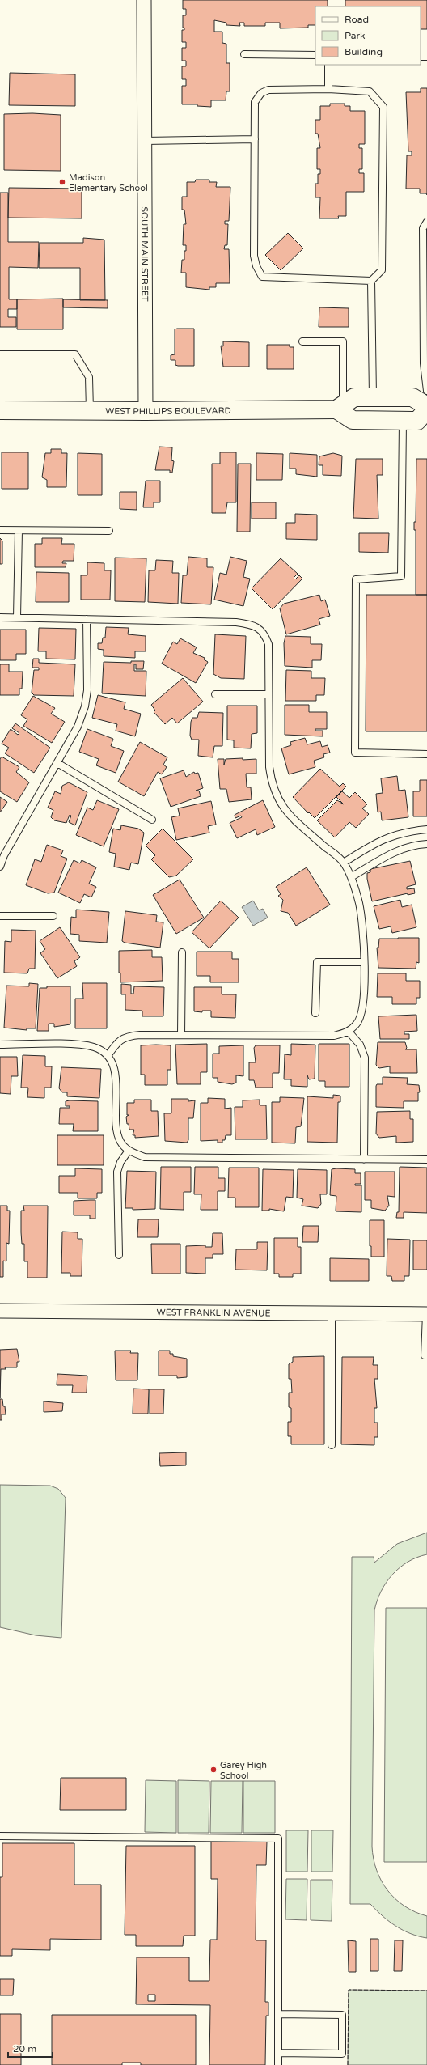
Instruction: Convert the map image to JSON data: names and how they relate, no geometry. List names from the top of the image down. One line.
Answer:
{"streets":{"street":["SOUTH MAIN STREET","WEST PHILLIPS BOULEVARD","WEST FRANKLIN AVENUE"]},"crossings":[["SOUTH MAIN STREET","WEST PHILLIPS BOULEVARD"]],"places":["Madison Elementary School","Garey High School"],"legend":["Road","Park","Building"],"scale_bar":"20 m"}
